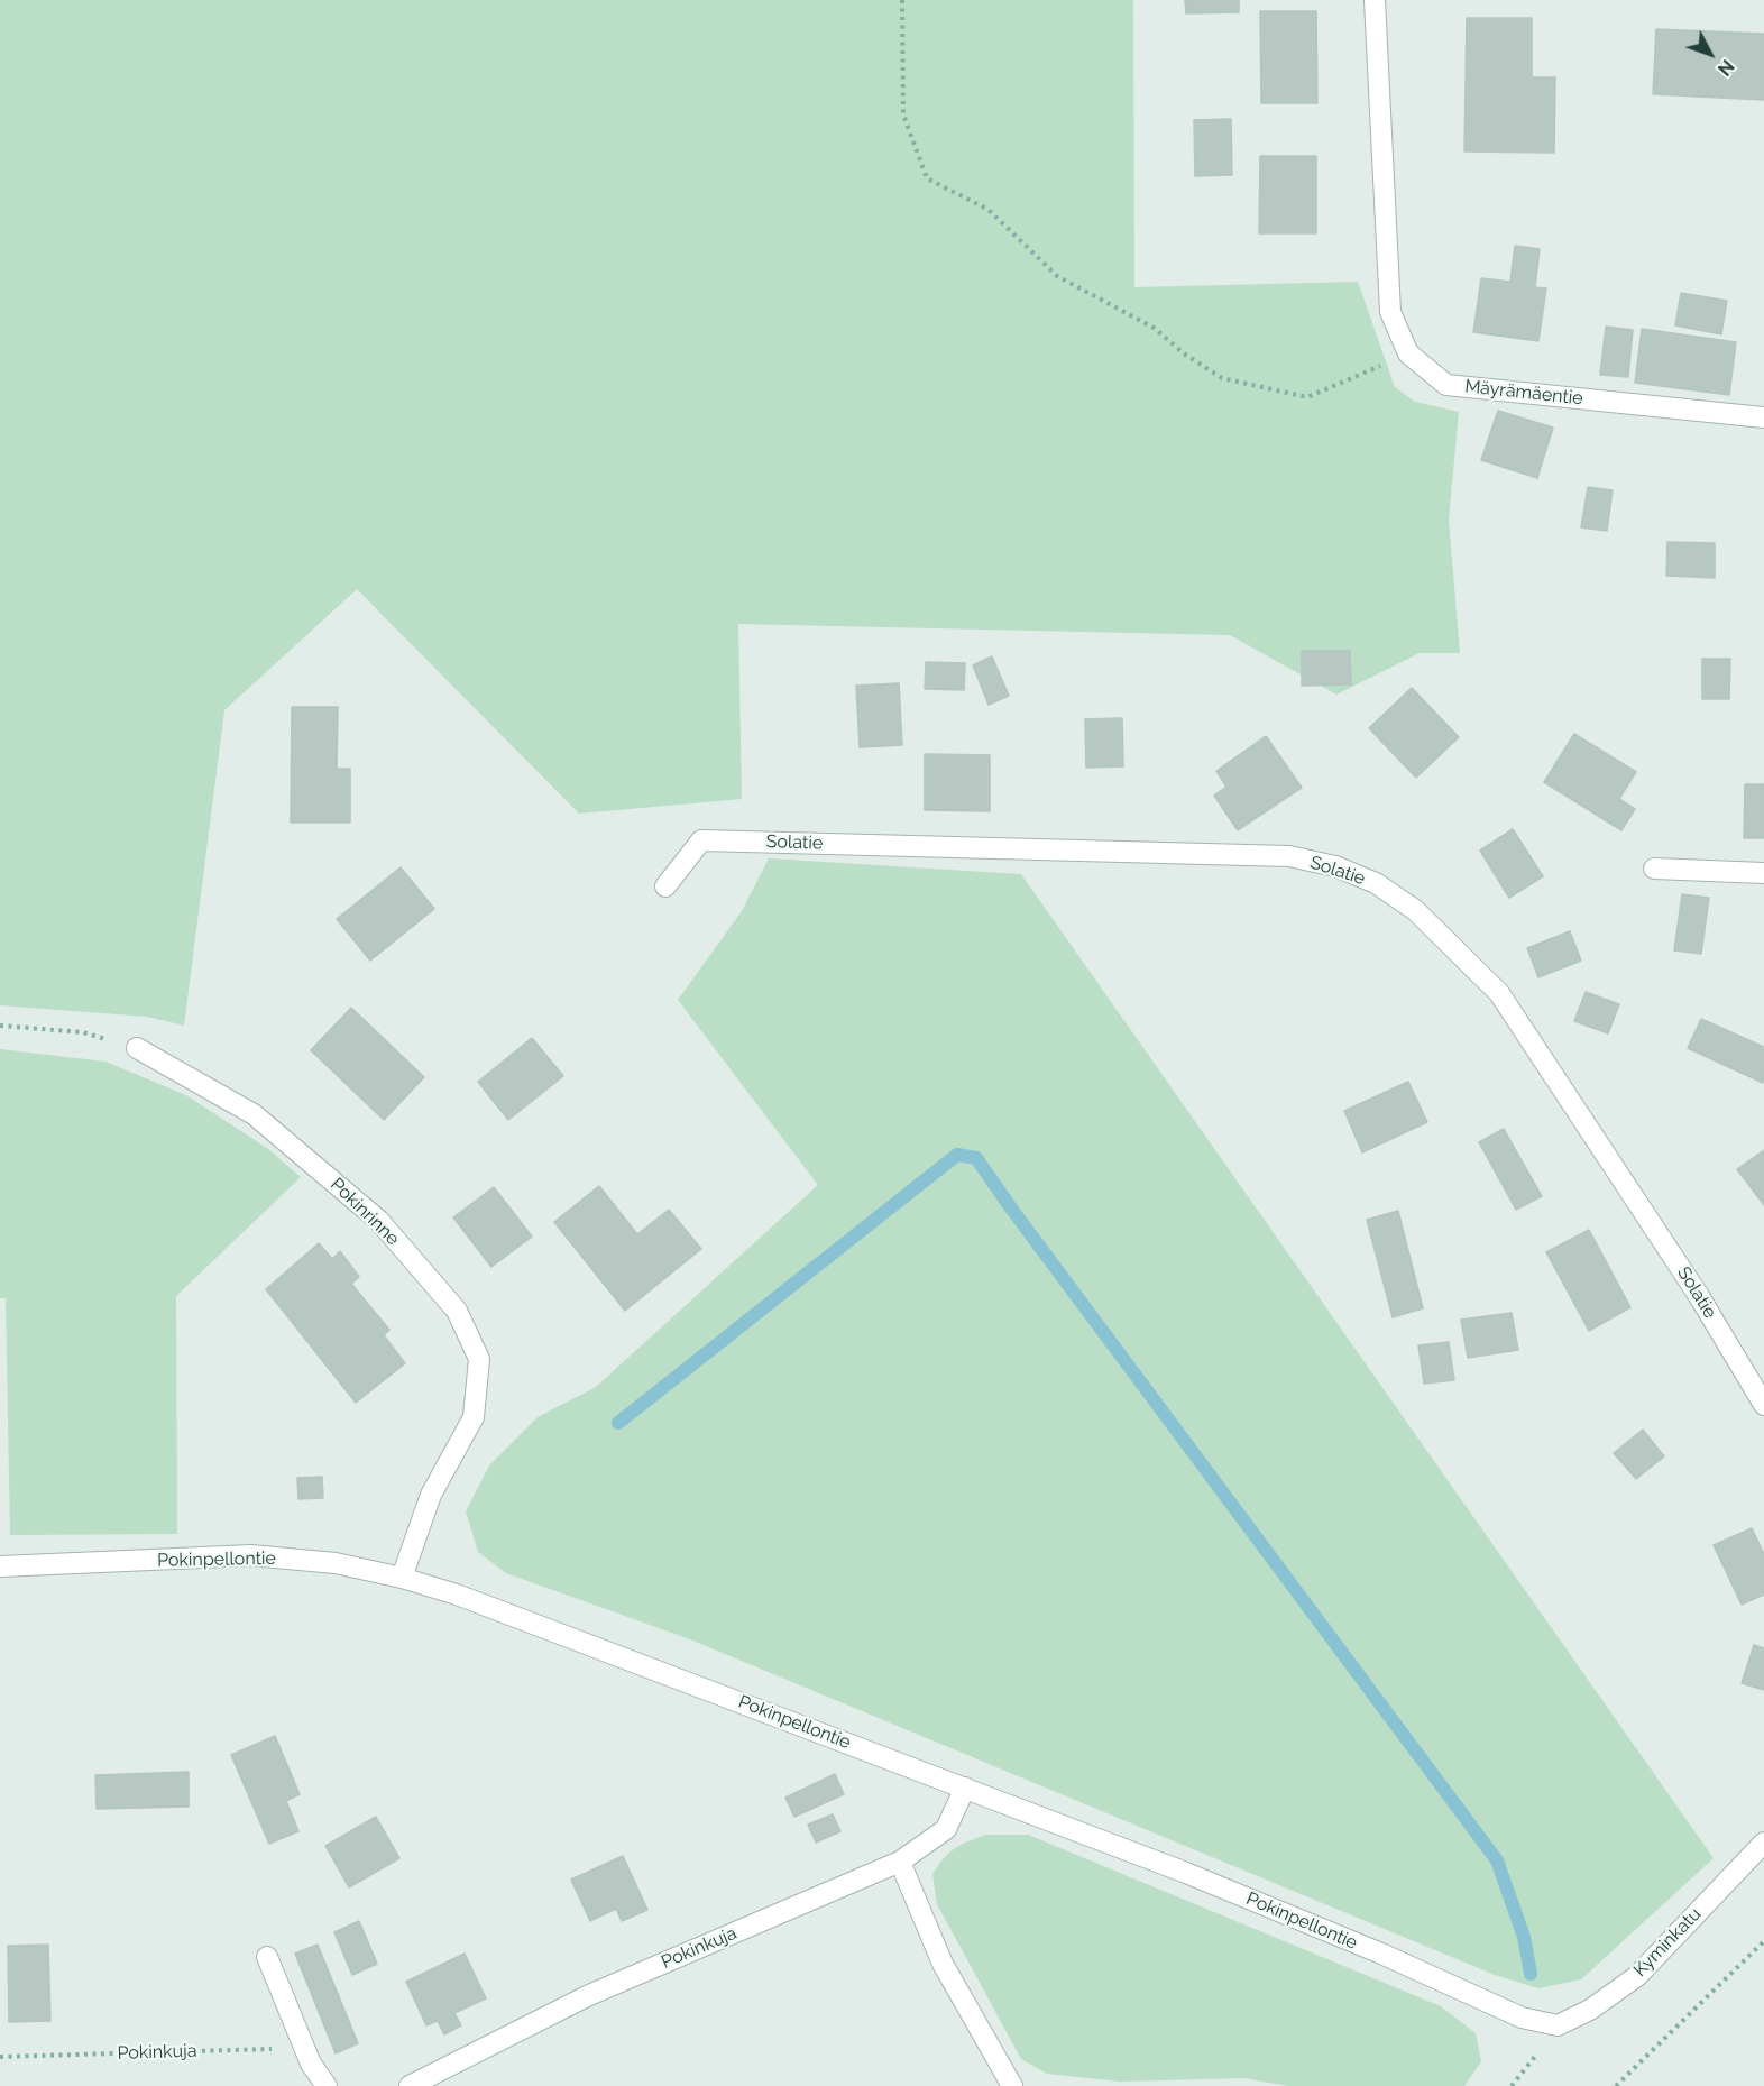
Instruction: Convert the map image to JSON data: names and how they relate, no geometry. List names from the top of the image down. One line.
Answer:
{"streets":{"street":["Mäyrämäentie","Solatie","Pokinrinne","Pokinpellontie","Kyminkatu","Pokinkuja"]},"crossings":[["Pokinrinne","Pokinpellontie"],["Pokinpellontie","Kyminkatu"],["Pokinpellontie","Pokinkuja"]],"north":"bottom right"}
